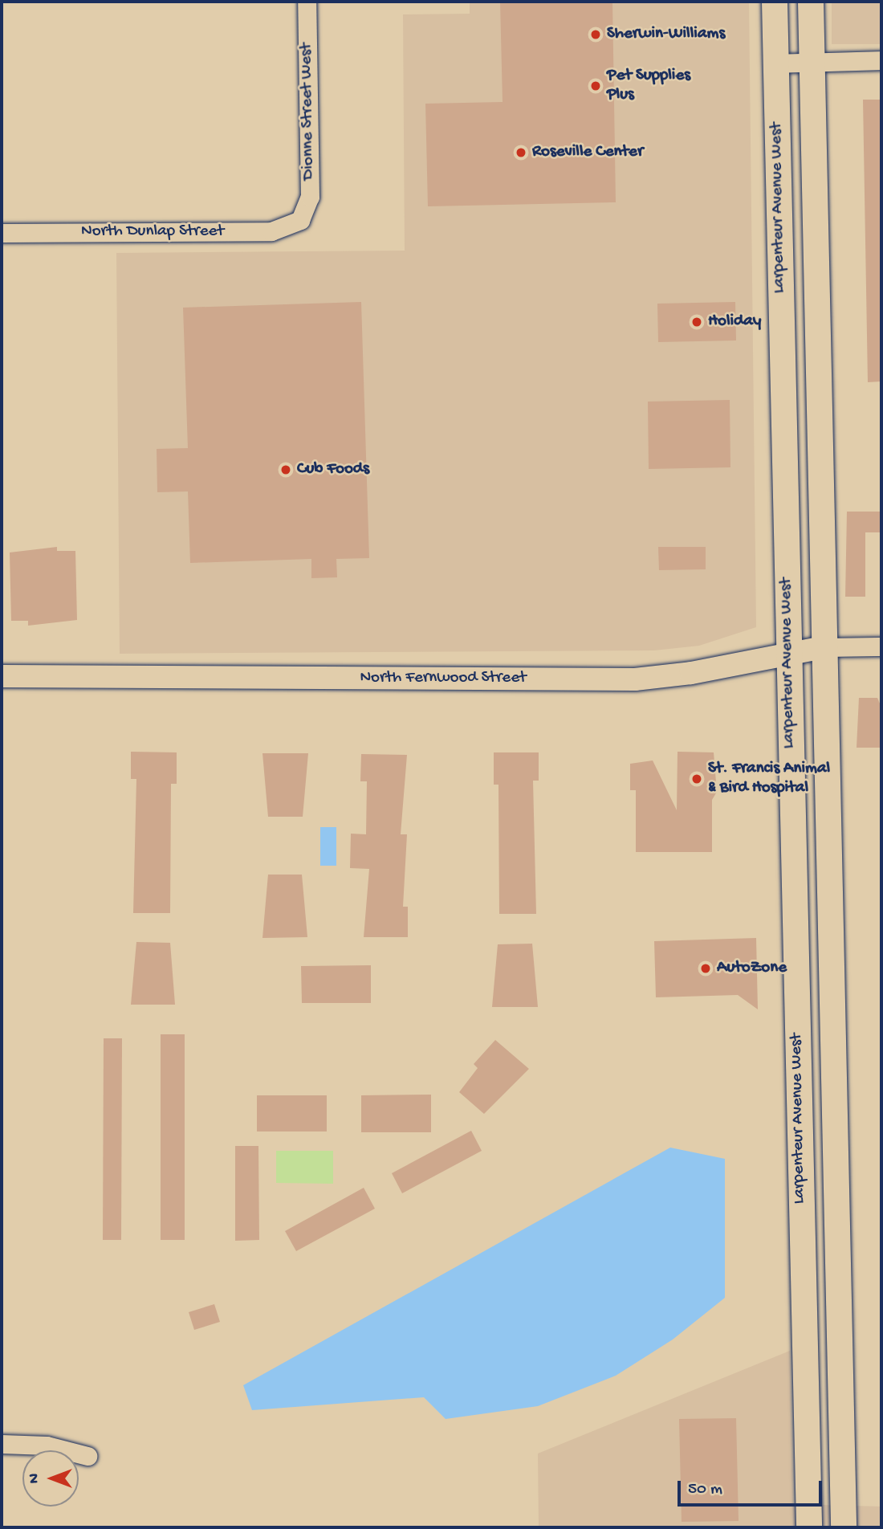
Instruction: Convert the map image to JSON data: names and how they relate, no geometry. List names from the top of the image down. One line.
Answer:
{"streets":{"main road":["Larpenteur Avenue West"],"street":["Dionne Street West","North Dunlap Street","North Fernwood Street"]},"crossings":[["Dionne Street West","North Dunlap Street"],["Larpenteur Avenue West","North Fernwood Street"]],"places":["Sherwin-Williams","Pet Supplies Plus","Roseville Center","Holiday","Cub Foods","St. Francis Animal & Bird Hospital","AutoZone"],"scale_bar":"50 m","north":"left"}
